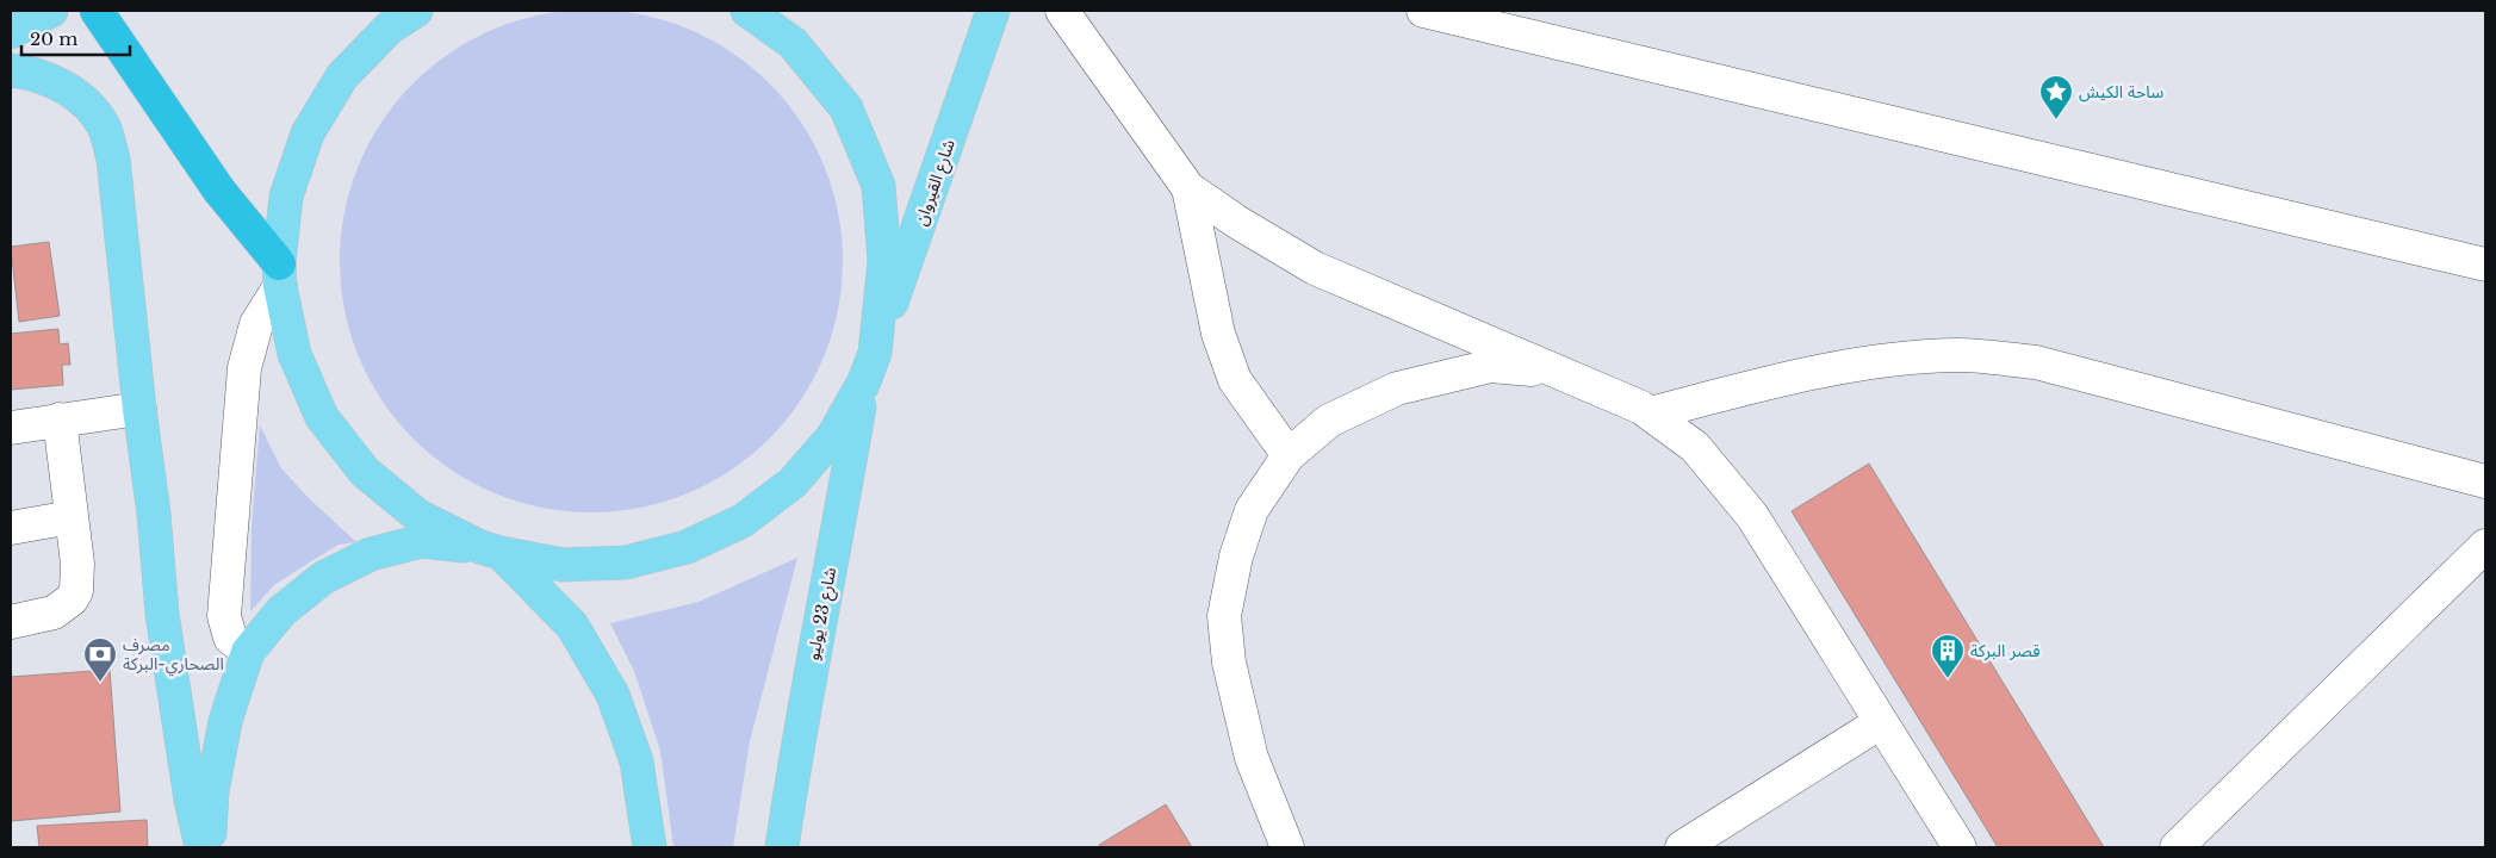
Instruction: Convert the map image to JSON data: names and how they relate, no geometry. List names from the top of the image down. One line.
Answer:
{"streets":{"main road":["شارع القيروان","شارع 23 يوليو"]},"crossings":[["شارع القيروان","شارع 23 يوليو"]],"places":{"place":["ساحة الكيش"],"building":["قصر البركة"],"bank":["مصرف الصحاري-البركة"]},"scale_bar":"20 m"}
